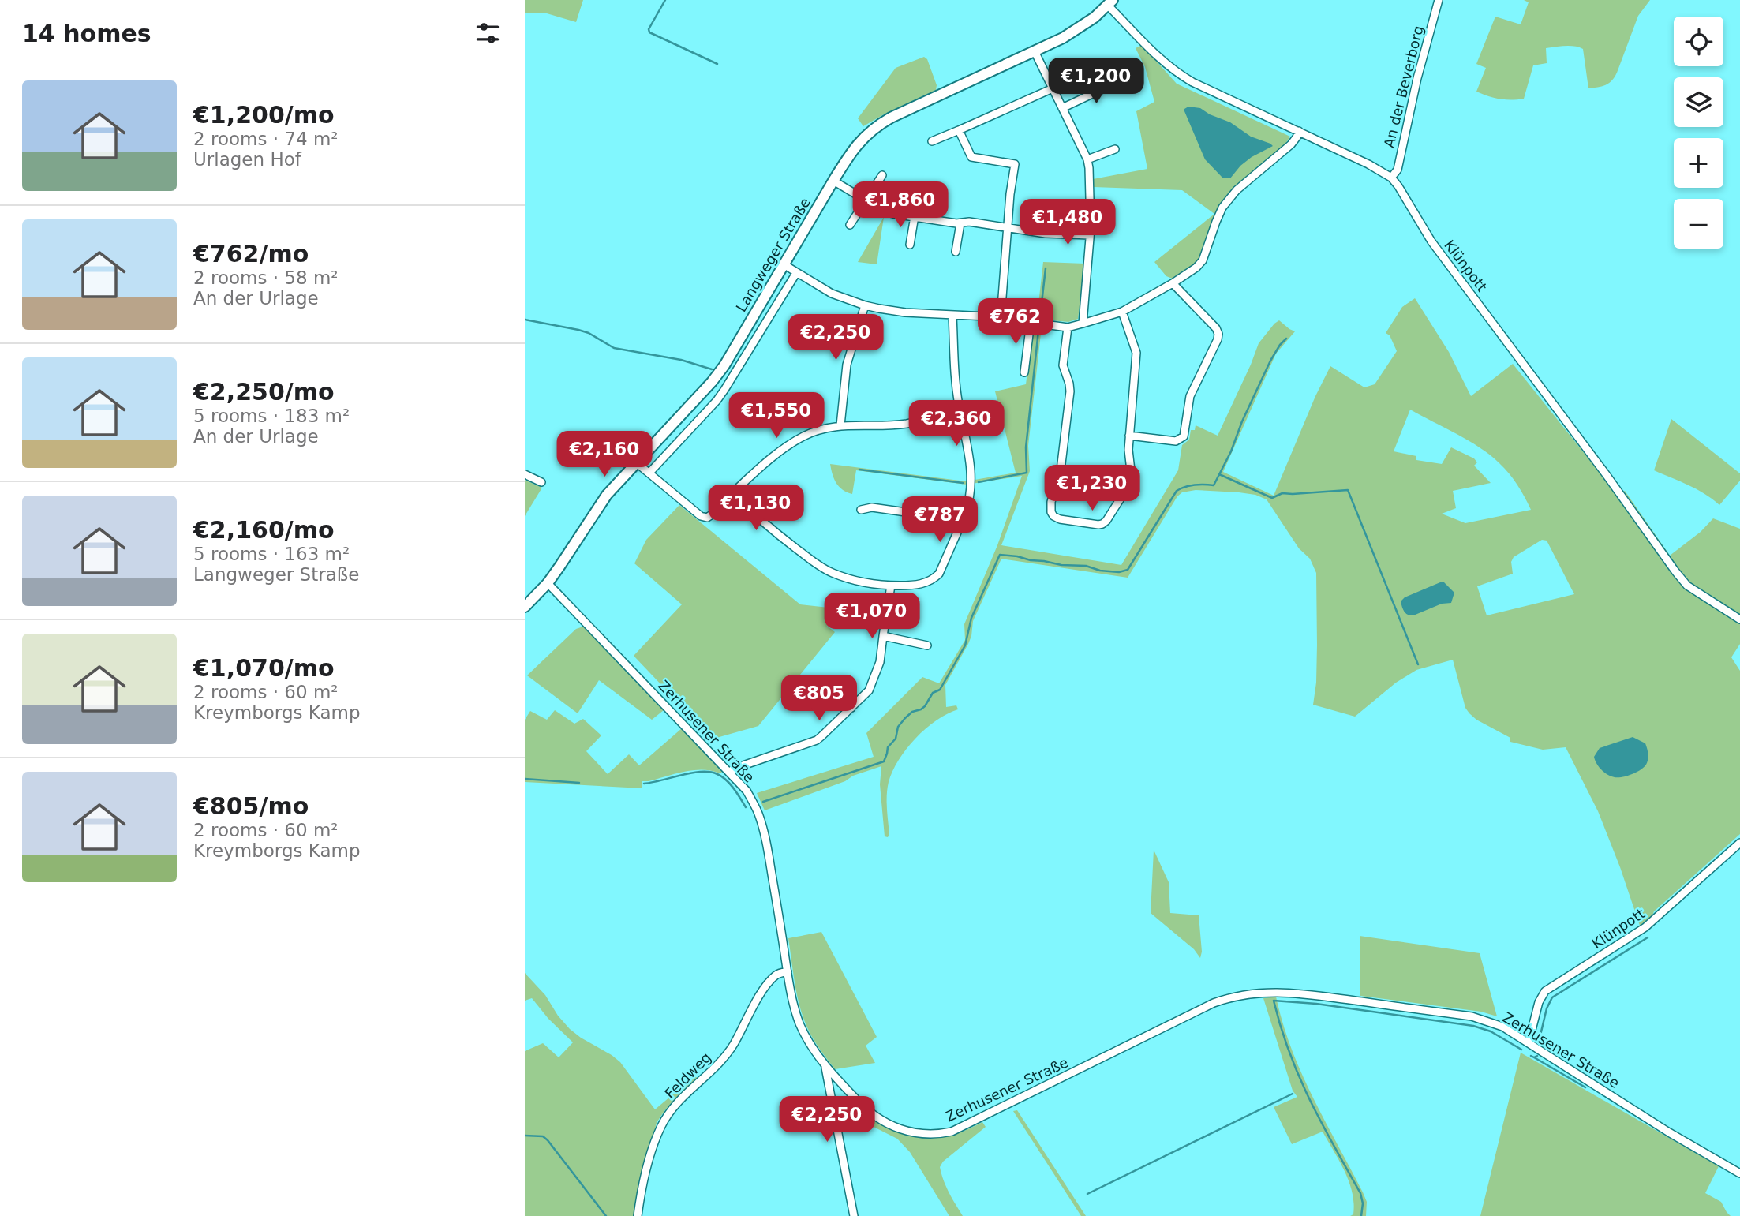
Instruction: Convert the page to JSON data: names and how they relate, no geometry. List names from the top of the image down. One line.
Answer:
{"streets":{"street":["An der Beverborg","Langweger Straße","Klünpott","Zerhusener Straße","Feldweg"]},"crossings":[["An der Beverborg","Klünpott"],["Langweger Straße","Klünpott"],["Langweger Straße","Zerhusener Straße"],["Klünpott","Zerhusener Straße"],["Zerhusener Straße","Feldweg"]],"page":{"heading":"14 homes","map_buttons":["+","−"],"price":["€1,200","€1,860","€1,480","€762","€2,250","€1,550","€2,360","€2,160","€1,230","€1,130","€787","€1,070","€805","€2,250"],"list":[{"name":"€1,200/mo","note":"2 rooms · 74 m² · Urlagen Hof"},{"name":"€762/mo","note":"2 rooms · 58 m² · An der Urlage"},{"name":"€2,250/mo","note":"5 rooms · 183 m² · An der Urlage"},{"name":"€2,160/mo","note":"5 rooms · 163 m² · Langweger Straße"},{"name":"€1,070/mo","note":"2 rooms · 60 m² · Kreymborgs Kamp"},{"name":"€805/mo","note":"2 rooms · 60 m² · Kreymborgs Kamp"}]}}
